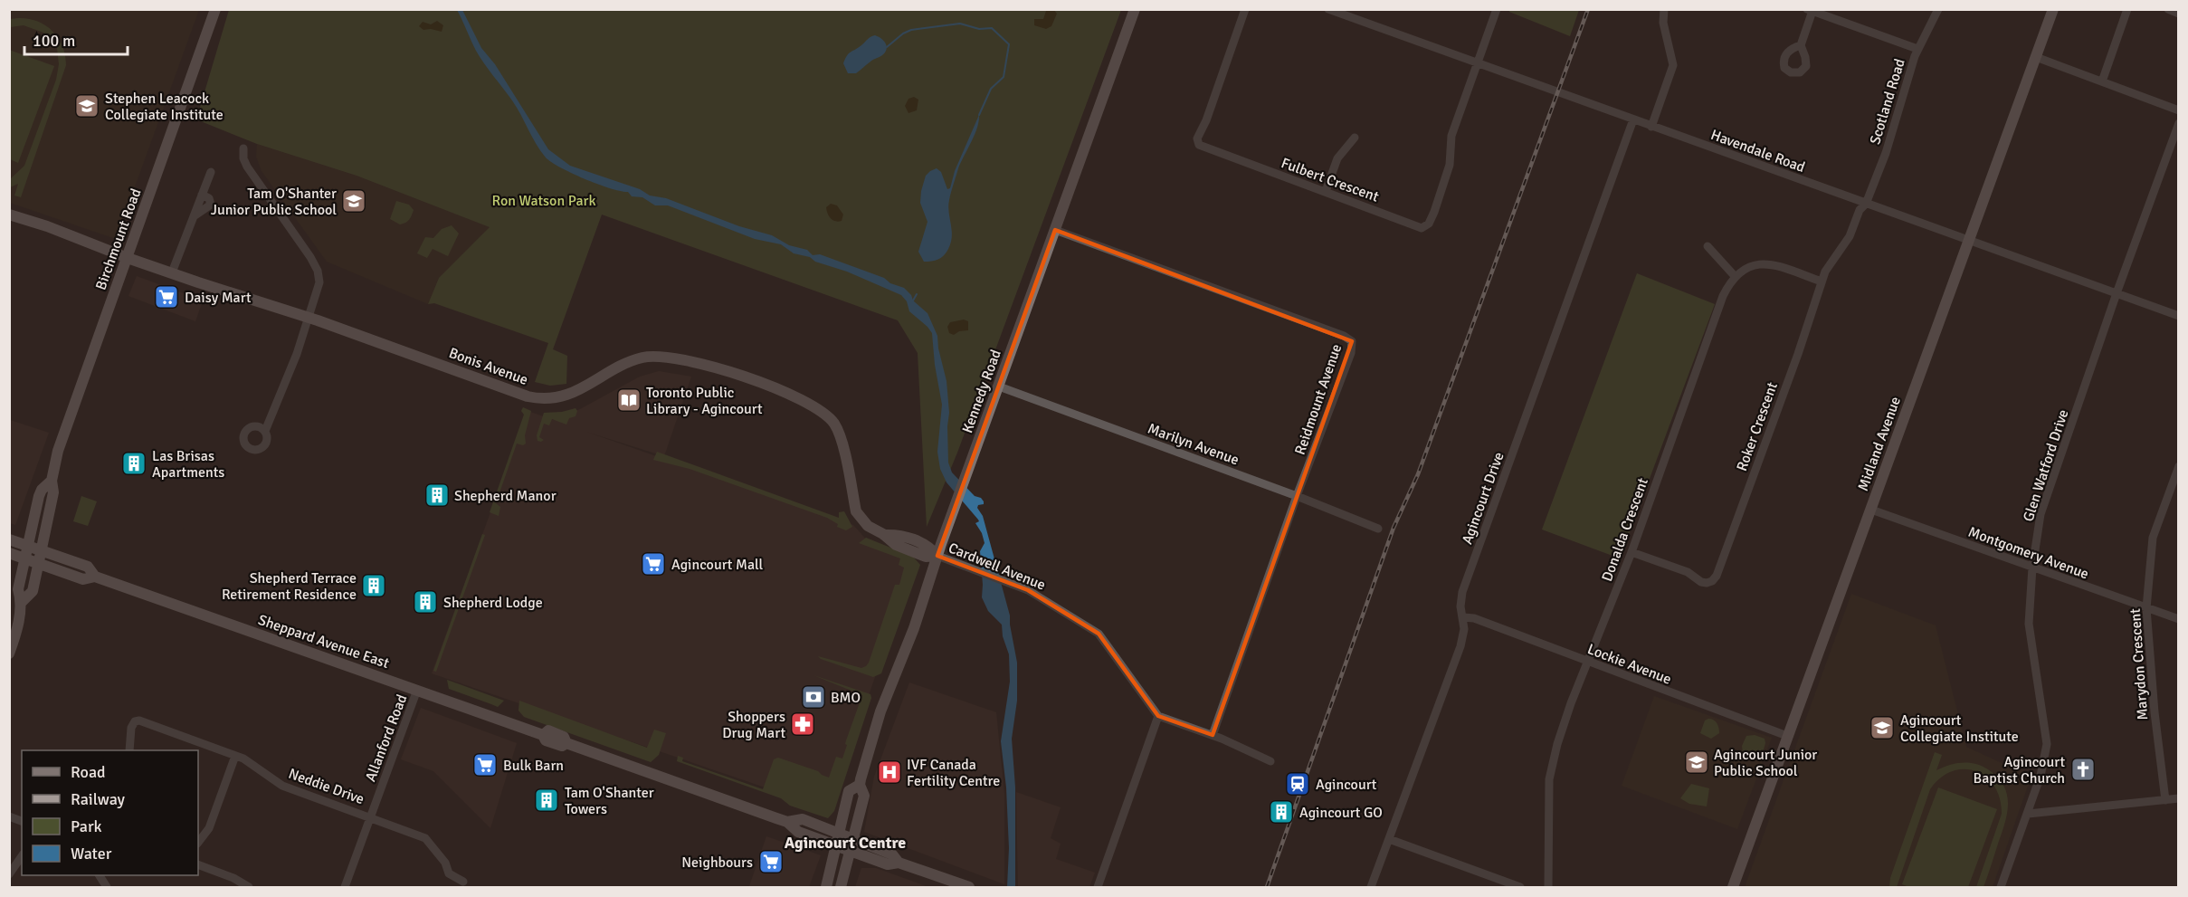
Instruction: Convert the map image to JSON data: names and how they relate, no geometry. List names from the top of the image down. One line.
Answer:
{"streets":{"main road":["Birchmount Road","Bonis Avenue","Kennedy Road","Midland Avenue","Sheppard Avenue East"],"street":["Scotland Road","Havendale Road","Fulbert Crescent","Reidmount Avenue","Roker Crescent","Marilyn Avenue","Glen Watford Drive","Agincourt Drive","Donalda Crescent","Montgomery Avenue","Cardwell Avenue","Lockie Avenue","Marydon Crescent","Allanford Road","Neddie Drive"]},"crossings":[["Scotland Road","Havendale Road"],["Scotland Road","Roker Crescent"],["Havendale Road","Fulbert Crescent"],["Havendale Road","Roker Crescent"],["Havendale Road","Midland Avenue"],["Havendale Road","Glen Watford Drive"],["Havendale Road","Agincourt Drive"],["Birchmount Road","Bonis Avenue"],["Birchmount Road","Sheppard Avenue East"],["Bonis Avenue","Kennedy Road"],["Bonis Avenue","Cardwell Avenue"],["Kennedy Road","Reidmount Avenue"],["Kennedy Road","Marilyn Avenue"],["Kennedy Road","Cardwell Avenue"],["Kennedy Road","Sheppard Avenue East"],["Reidmount Avenue","Marilyn Avenue"],["Roker Crescent","Donalda Crescent"],["Midland Avenue","Montgomery Avenue"],["Midland Avenue","Lockie Avenue"],["Glen Watford Drive","Montgomery Avenue"],["Agincourt Drive","Lockie Avenue"],["Donalda Crescent","Lockie Avenue"],["Montgomery Avenue","Marydon Crescent"],["Sheppard Avenue East","Allanford Road"],["Allanford Road","Neddie Drive"]],"districts":["Agincourt Centre"],"parks":["Ron Watson Park"],"places":{"school or university":["Stephen Leacock Collegiate Institute","Tam O'Shanter Junior Public School","Agincourt Collegiate Institute","Agincourt Junior Public School"],"supermarket":["Daisy Mart","Agincourt Mall","Bulk Barn","Neighbours"],"library":["Toronto Public Library - Agincourt"],"building":["Las Brisas Apartments","Shepherd Manor","Shepherd Terrace Retirement Residence","Shepherd Lodge","Tam O'Shanter Towers","Agincourt GO"],"bank":["BMO"],"pharmacy":["Shoppers Drug Mart"],"church":["Agincourt Baptist Church"],"hospital":["IVF Canada Fertility Centre"],"station":["Agincourt"]},"legend":["Road","Railway","Park","Water"],"scale_bar":"100 m"}
